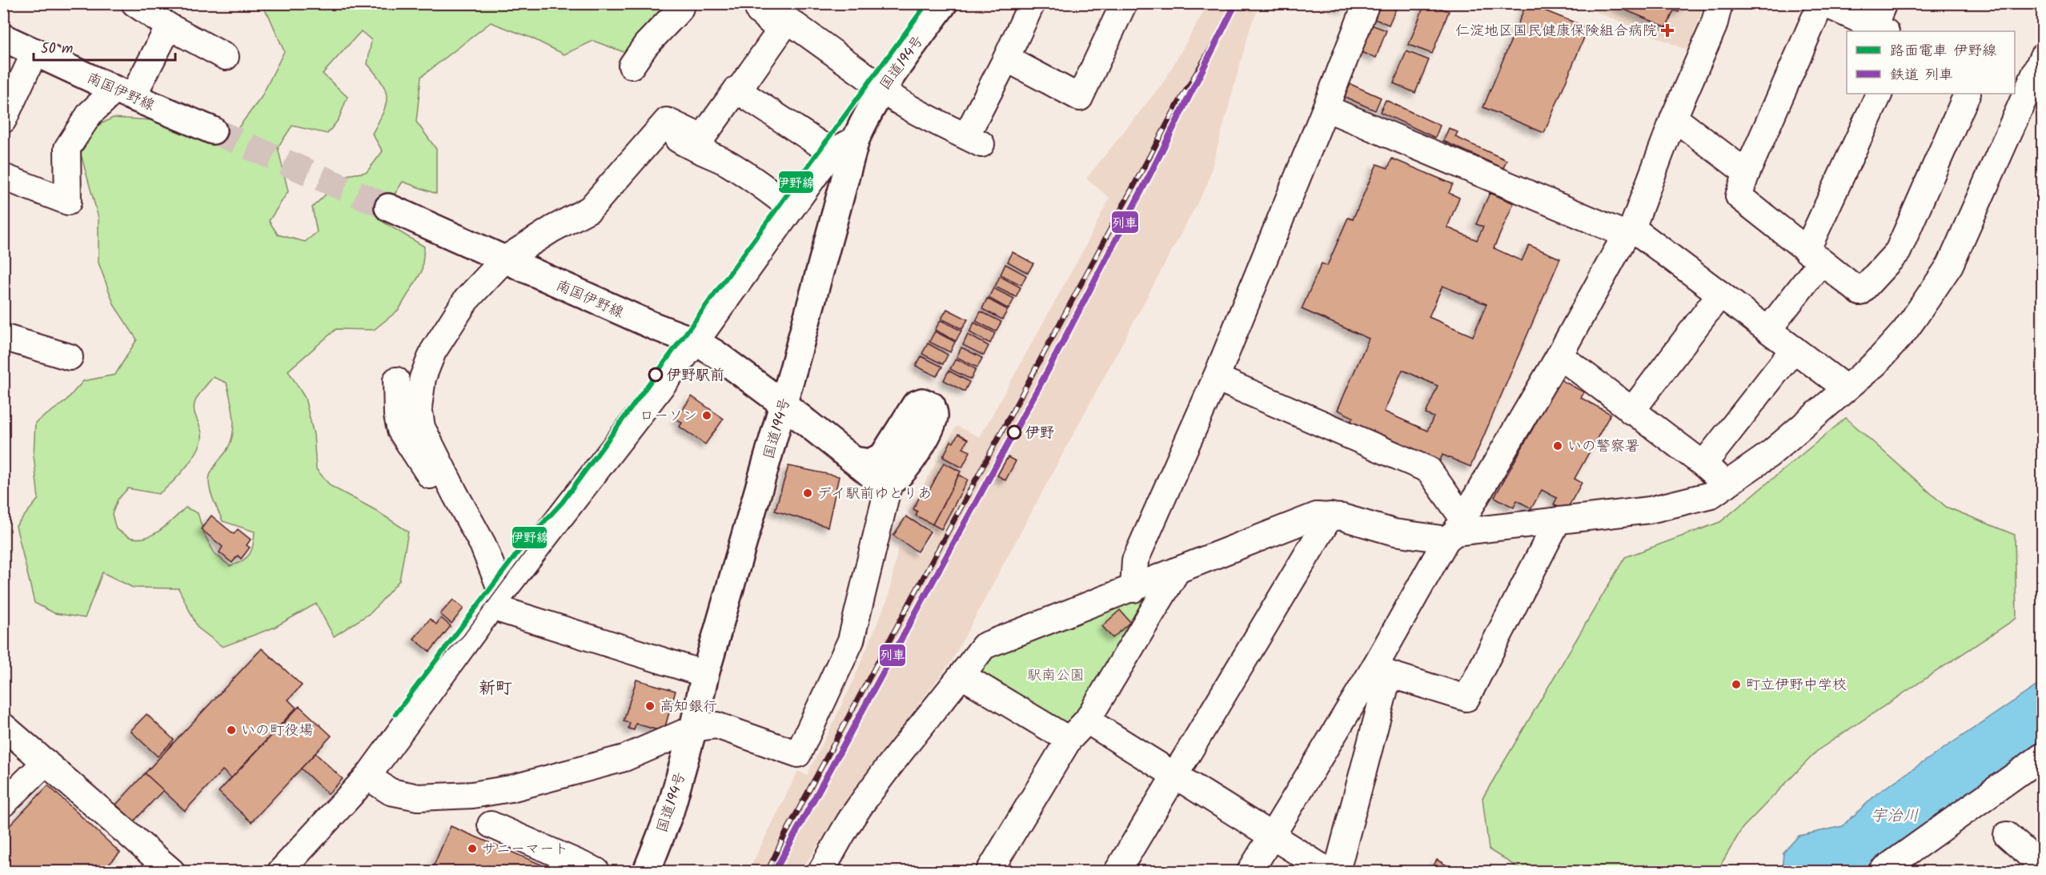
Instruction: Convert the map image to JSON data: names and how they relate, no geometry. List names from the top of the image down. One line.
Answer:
{"streets":{"main road":["国道194号","南国伊野線"]},"crossings":[["国道194号","南国伊野線"]],"districts":["新町"],"water":["宇治川"],"parks":["駅南公園"],"places":{"health":["仁淀地区国民健康保険組合病院"],"other":["伊野駅前","ローソン","伊野","いの警察署","デイ駅前ゆとりあ","町立伊野中学校","高知銀行","いの町役場","サニーマート"]},"lines":["tram line 伊野線","rail line 列車"],"legend":["路面電車 伊野線","鉄道 列車"],"scale_bar":"50 m"}
